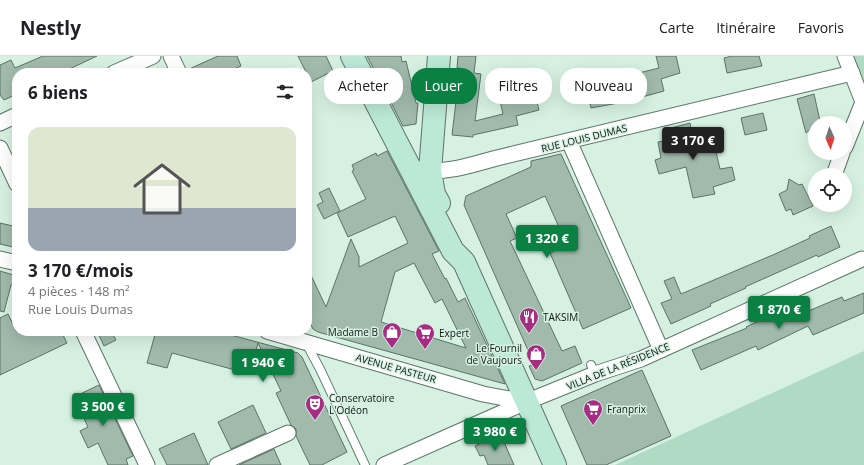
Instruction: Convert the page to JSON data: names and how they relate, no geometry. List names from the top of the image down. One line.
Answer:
{"streets":{"street":["RUE LOUIS DUMAS","VILLA DE LA RÉSIDENCE","AVENUE PASTEUR"]},"crossings":[["VILLA DE LA RÉSIDENCE","AVENUE PASTEUR"]],"places":{"restaurant":["TAKSIM"],"shop":["Madame B","Le Fournil de Vaujours"],"supermarket":["Expert","Franprix"],"theatre":["Conservatoire L'Odéon"]},"north":"bottom","page":{"header":"Nestly","nav":["Carte","Itinéraire","Favoris"],"chip":["Acheter","Louer","Filtres","Nouveau"],"heading":"6 biens","list":[{"name":"3 170 €/mois","note":"4 pièces · 148 m² · Rue Louis Dumas"}],"price":["3 170 €","1 320 €","1 870 €","1 940 €","3 500 €","3 980 €"]}}
